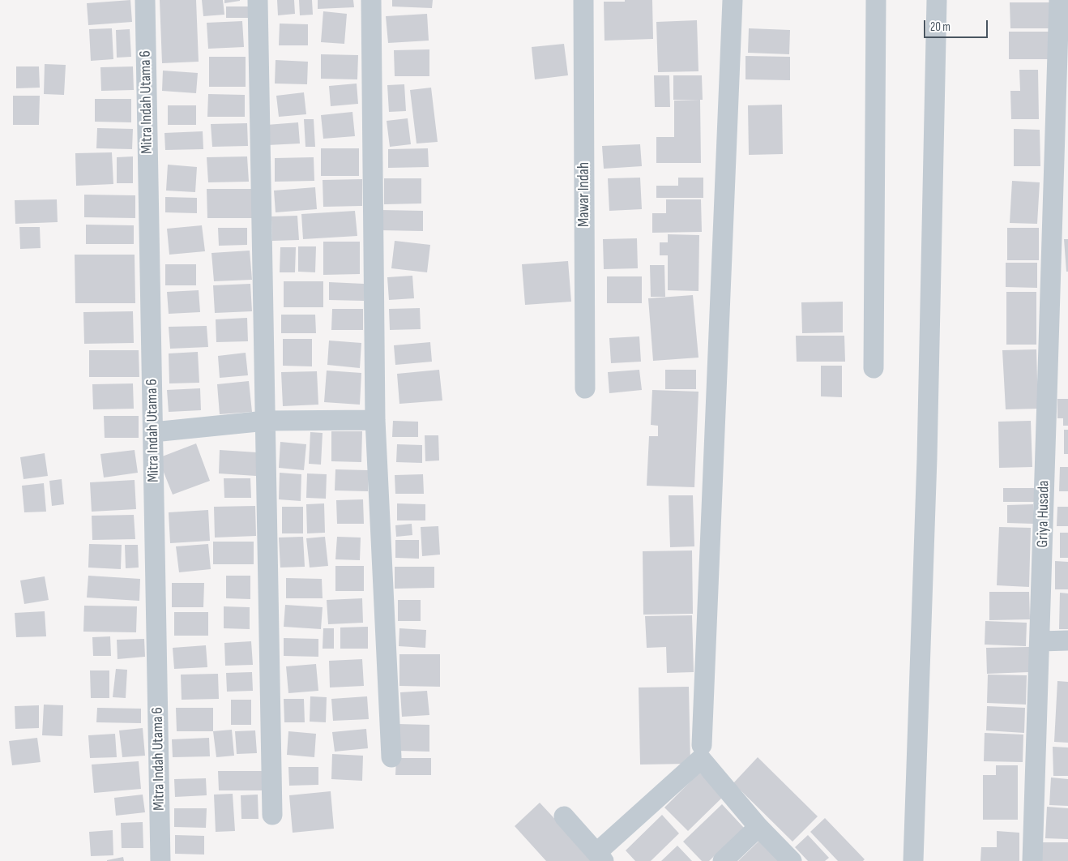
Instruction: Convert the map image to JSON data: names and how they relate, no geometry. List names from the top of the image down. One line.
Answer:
{"streets":{"street":["Mitra Indah Utama 6","Mawar Indah","Griya Husada"]},"scale_bar":"20 m"}
